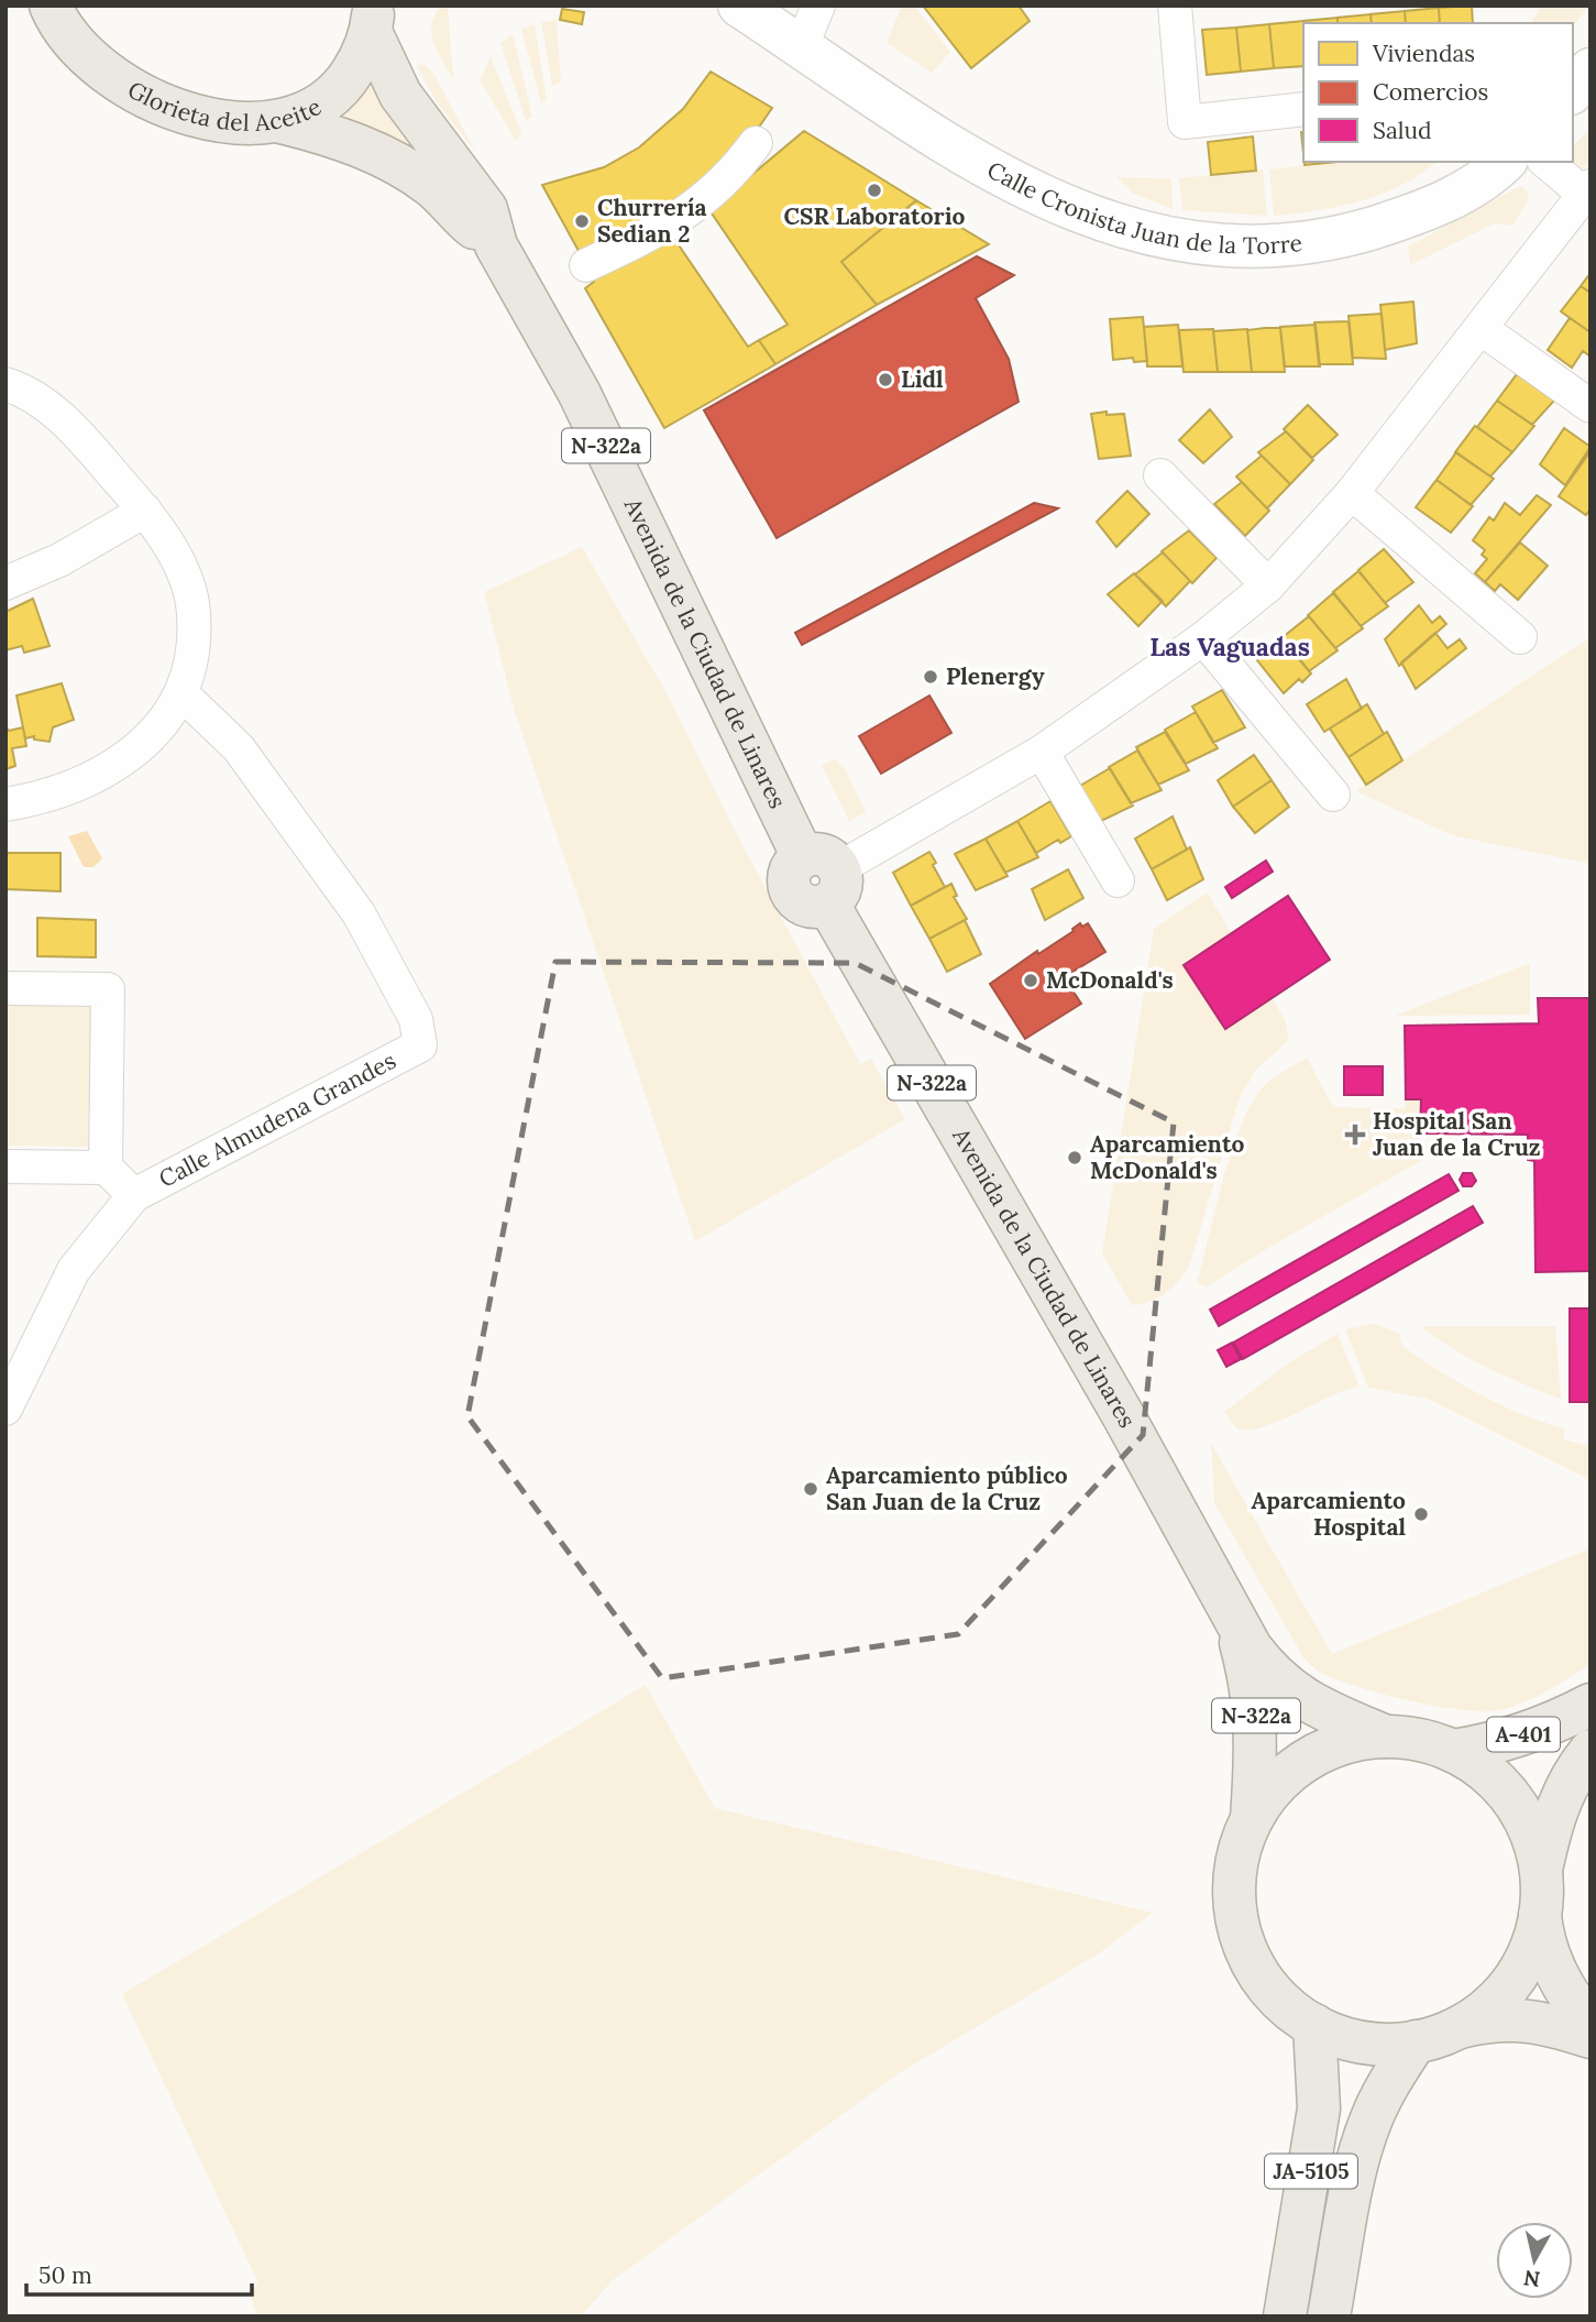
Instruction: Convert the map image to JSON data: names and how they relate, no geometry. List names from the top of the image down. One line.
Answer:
{"streets":{"main road":["Glorieta del Aceite","N-322a","Avenida de la Ciudad de Linares","A-401","JA-5105"],"street":["Calle Cronista Juan de la Torre","Calle Almudena Grandes"]},"crossings":[["Glorieta del Aceite","Avenida de la Ciudad de Linares"]],"districts":["Las Vaguadas"],"places":{"other":["CSR Laboratorio","Churrería Sedian 2","Lidl","Plenergy","McDonald's","Aparcamiento McDonald's","Aparcamiento público San Juan de la Cruz","Aparcamiento Hospital"],"health":["Hospital San Juan de la Cruz"]},"legend":["Viviendas","Comercios","Salud"],"scale_bar":"50 m","north":"bottom"}
